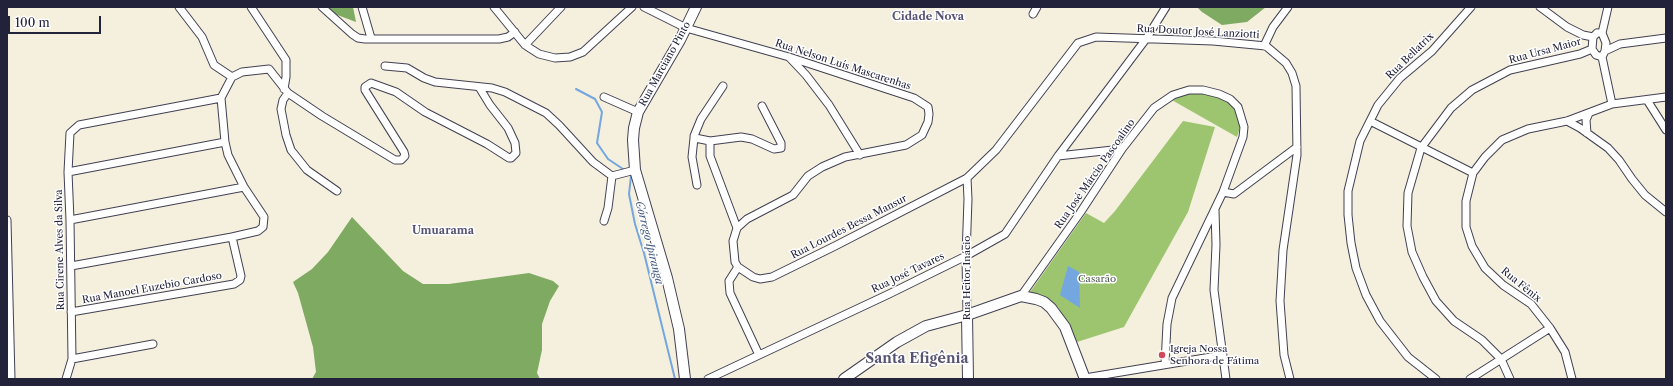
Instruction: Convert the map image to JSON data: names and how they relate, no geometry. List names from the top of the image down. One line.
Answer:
{"streets":{"street":["Rua Doutor José Lanziotti","Rua Ursa Maior","Rua Bellatrix","Rua Marciano Pinto","Rua Nelson Luís Mascarenhas","Rua José Márcio Pascoalino","Rua Lourdes Bessa Mansur","Rua Cirene Alves da Silva","Rua José Tavares","Rua Heitor Inácio","Rua Fênix","Rua Manoel Euzebio Cardoso"]},"crossings":[["Rua Doutor José Lanziotti","Rua Lourdes Bessa Mansur"],["Rua Doutor José Lanziotti","Rua José Tavares"],["Rua Doutor José Lanziotti","Rua Heitor Inácio"],["Rua Marciano Pinto","Rua Nelson Luís Mascarenhas"],["Rua Lourdes Bessa Mansur","Rua Heitor Inácio"],["Rua Cirene Alves da Silva","Rua Manoel Euzebio Cardoso"],["Rua José Tavares","Rua Heitor Inácio"]],"districts":["Cidade Nova","Umuarama","Santa Efigênia"],"water":["Córrego Ipiranga"],"parks":["Casarão"],"places":["Igreja Nossa Senhora de Fátima"],"scale_bar":"100 m"}
